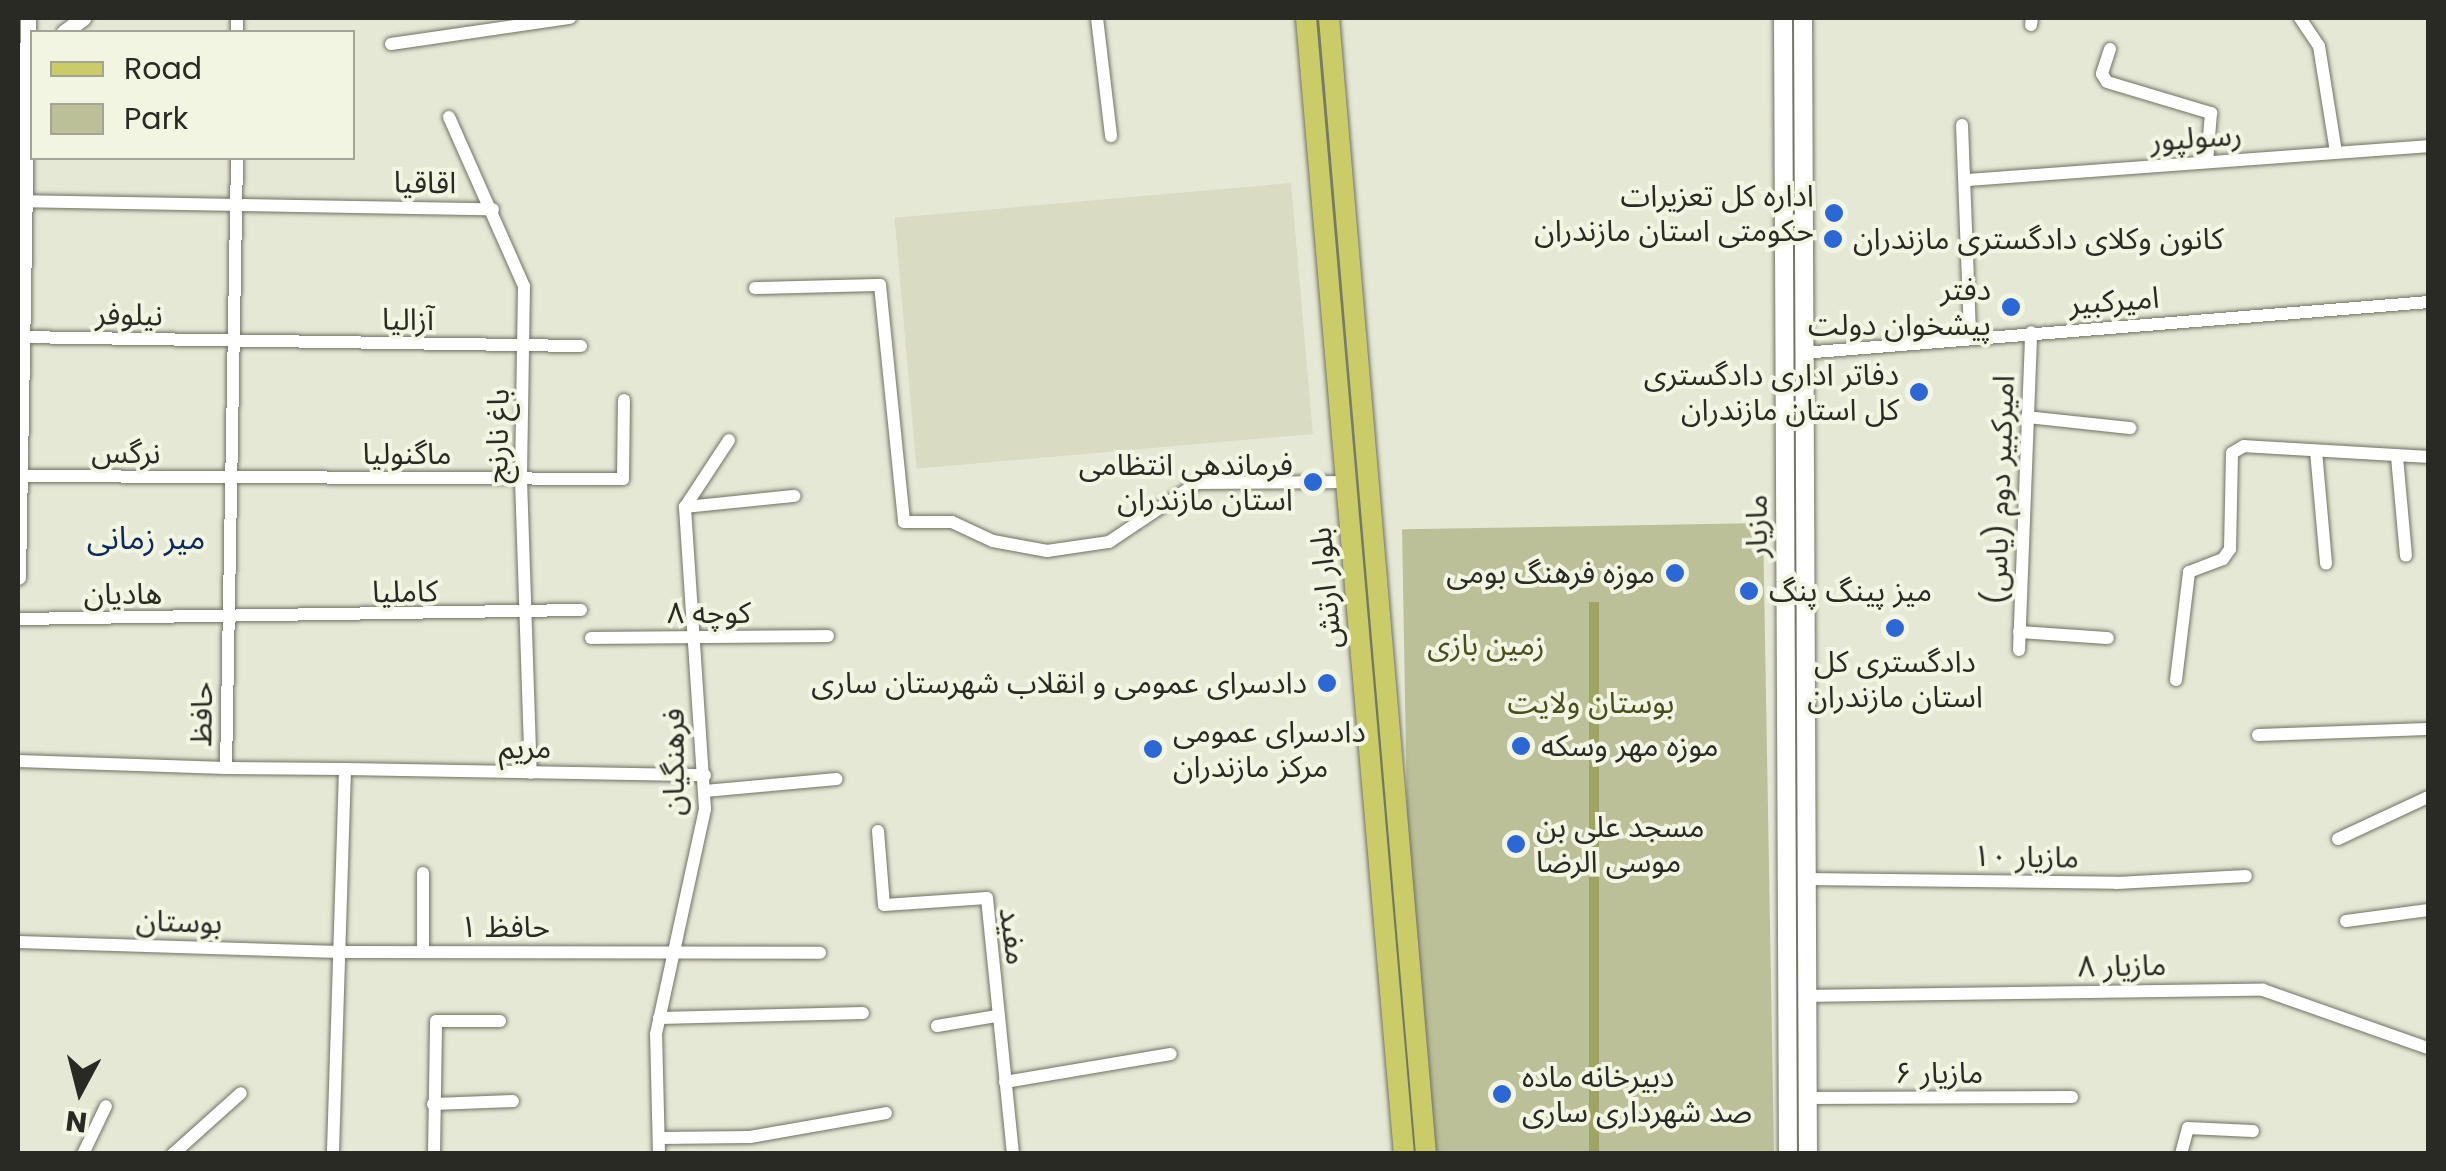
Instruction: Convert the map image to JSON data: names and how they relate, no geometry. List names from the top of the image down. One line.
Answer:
{"streets":{"main road":["مازیار","بلوار ارتش"],"street":["رسولپور","اقاقیا","امیرکبیر","نیلوفر","آزالیا","باغ نارنج","نرگس","ماگنولیا","امیرکبیر دوم (یاس)","کاملیا","هادیان","کوچه ۸","حافظ","مریم","فرهنگیان","مازیار ١٠","بوستان","حافظ ۱","مفید","مازیار ٨","مازیار ۶"]},"crossings":[["اقاقیا","باغ نارنج"],["اقاقیا","حافظ"],["امیرکبیر","امیرکبیر دوم (یاس)"],["امیرکبیر","مازیار"],["نیلوفر","آزالیا"],["نیلوفر","حافظ"],["آزالیا","باغ نارنج"],["آزالیا","حافظ"],["باغ نارنج","ماگنولیا"],["باغ نارنج","کاملیا"],["باغ نارنج","مریم"],["نرگس","ماگنولیا"],["نرگس","حافظ"],["ماگنولیا","حافظ"],["مازیار","مازیار ١٠"],["مازیار","مازیار ٨"],["مازیار","مازیار ۶"],["کاملیا","هادیان"],["کاملیا","حافظ"],["هادیان","حافظ"],["کوچه ۸","فرهنگیان"],["حافظ","مریم"],["مریم","فرهنگیان"],["فرهنگیان","حافظ ۱"],["بوستان","حافظ ۱"]],"districts":["میر زمانی"],"parks":["زمین بازی","بوستان ولایت"],"places":["اداره کل تعزیرات حکومتی استان مازندران","کانون وکلای دادگستری مازندران","دفتر پیشخوان دولت","دفاتر اداری دادگستری کل استان مازندران","فرماندهی انتظامی استان مازندران","موزه فرهنگ بومی","میز پینگ پنگ","دادگستری کل استان مازندران","دادسرای عمومی و انقلاب شهرستان ساری","موزه مهر وسکه","دادسرای عمومی مرکز مازندران","مسجد علی بن موسی الرضا","دبیرخانه ماده صد شهرداری ساری"],"legend":["Road","Park"],"north":"bottom"}
